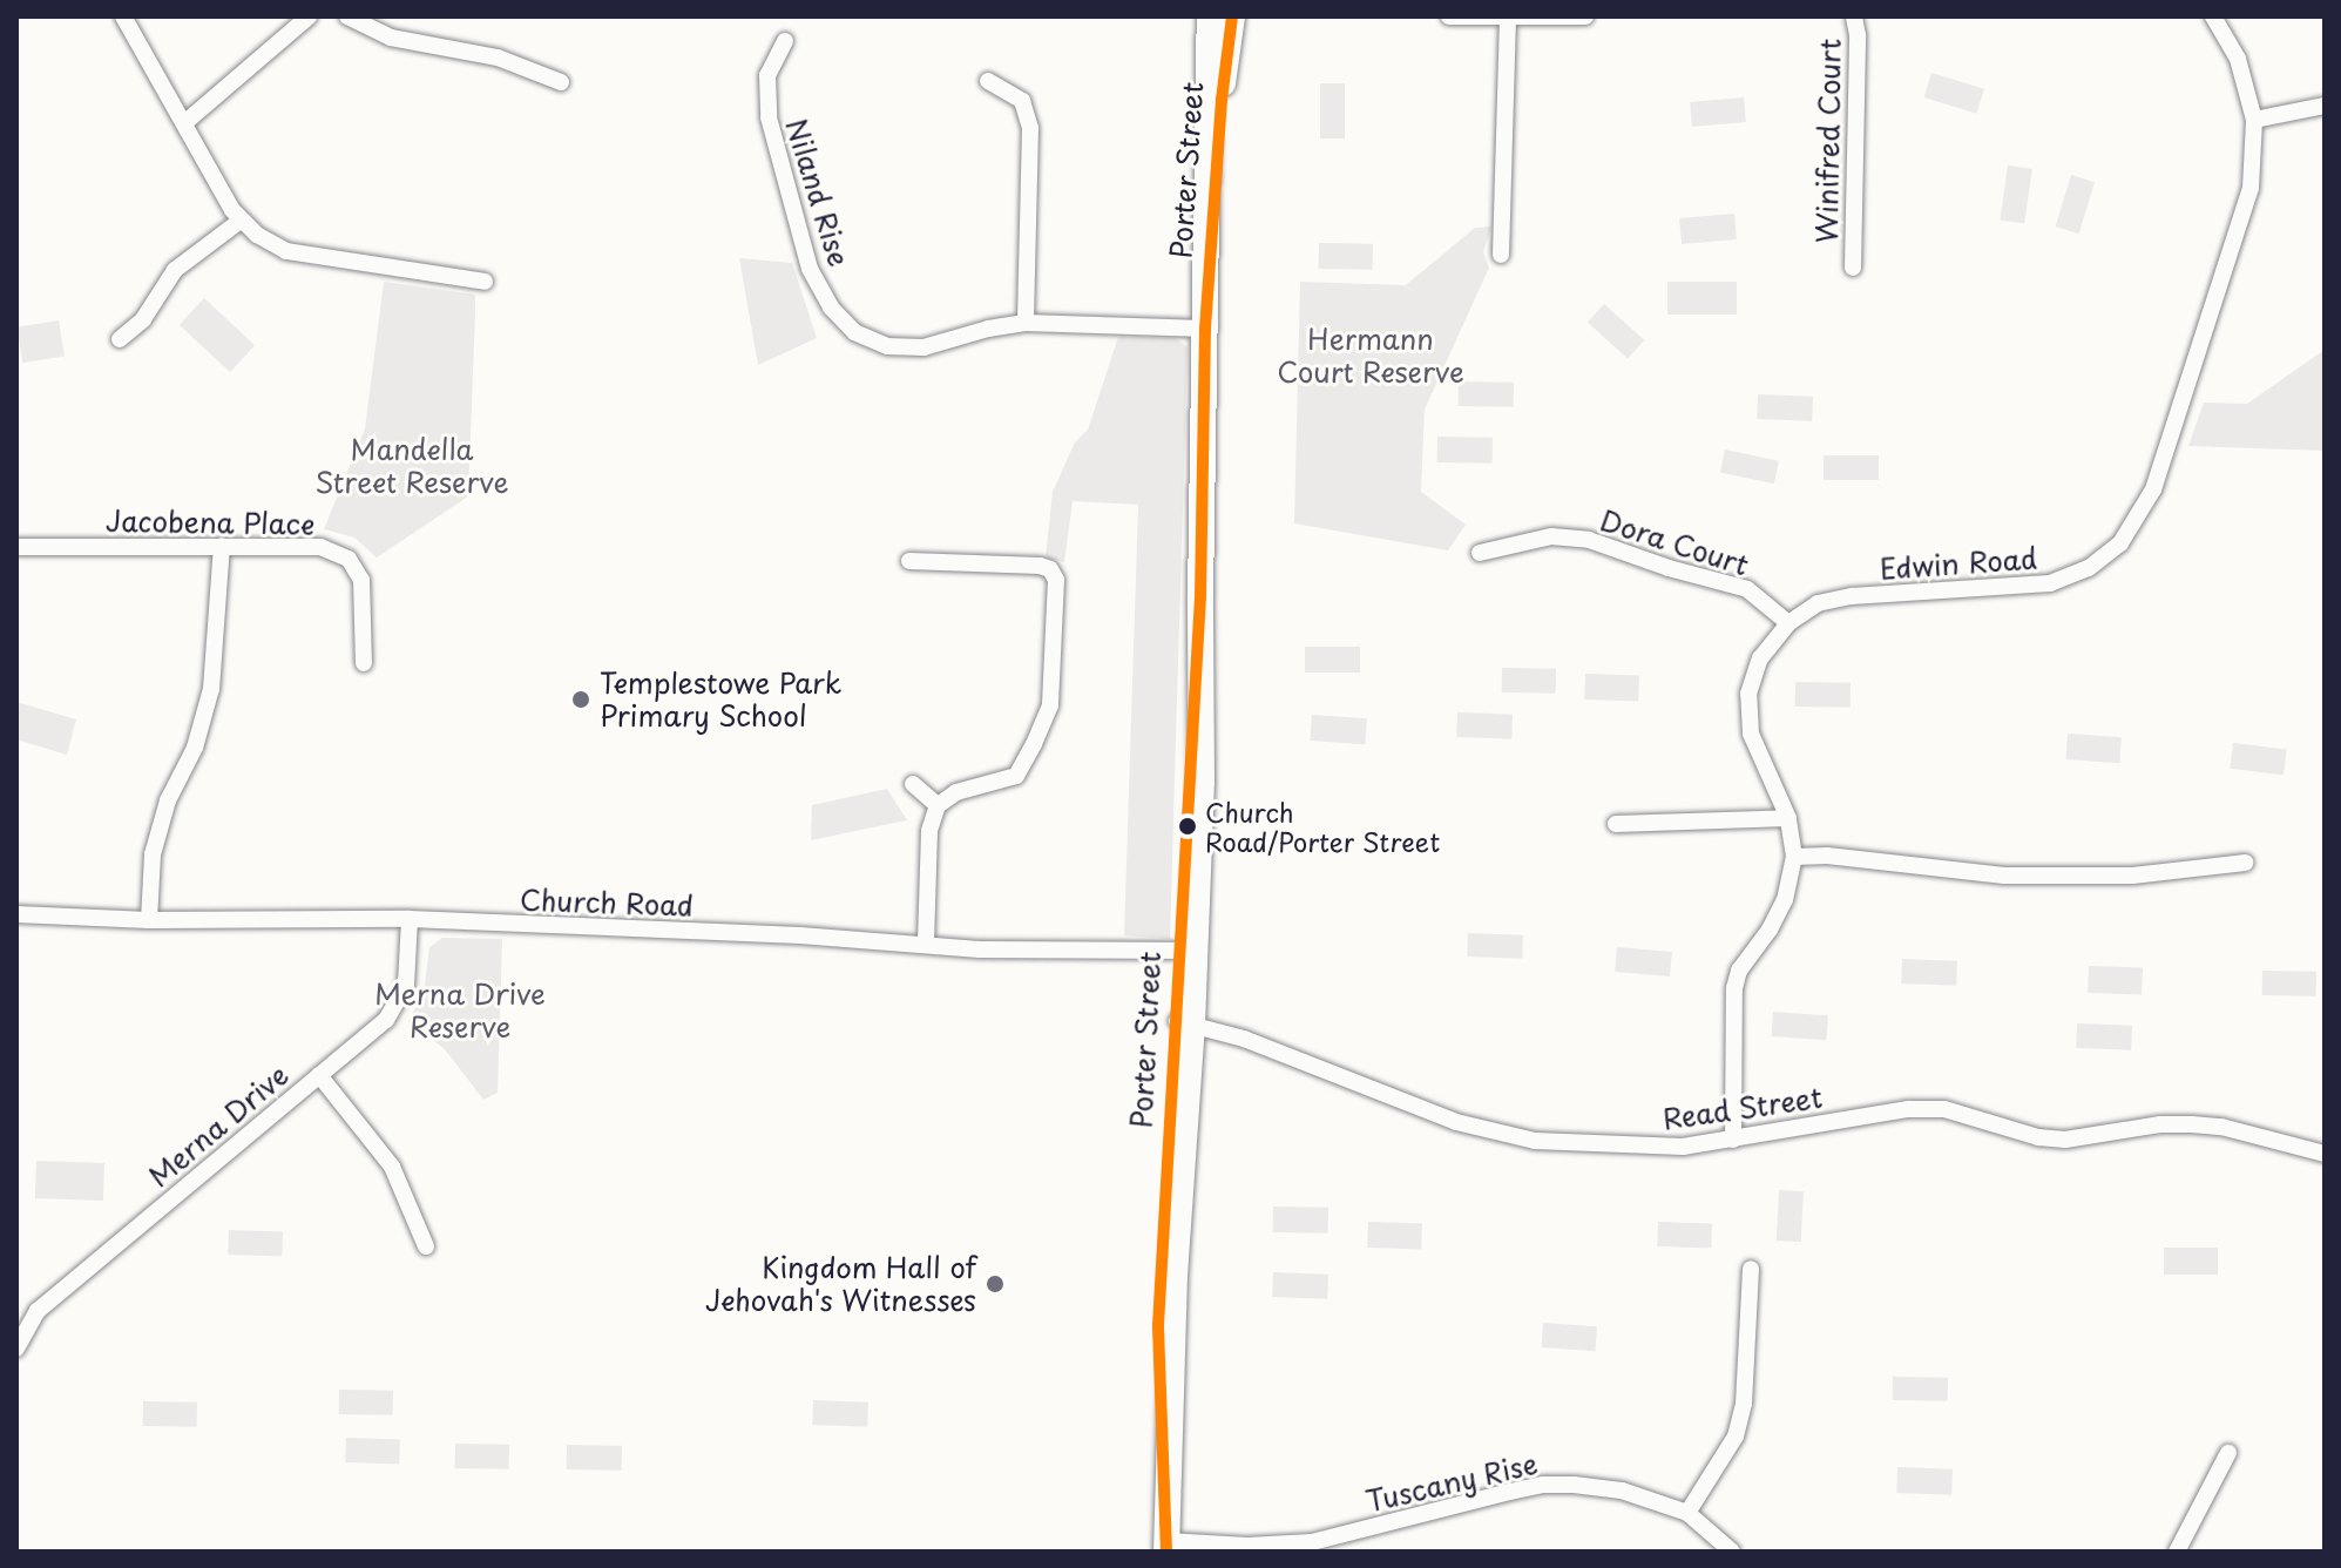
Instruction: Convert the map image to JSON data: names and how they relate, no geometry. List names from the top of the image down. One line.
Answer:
{"streets":{"main road":["Porter Street"],"street":["Winifred Court","Niland Rise","Jacobena Place","Dora Court","Edwin Road","Church Road","Read Street","Merna Drive","Tuscany Rise"]},"crossings":[["Porter Street","Niland Rise"],["Porter Street","Church Road"],["Porter Street","Read Street"],["Porter Street","Tuscany Rise"],["Dora Court","Edwin Road"],["Edwin Road","Read Street"],["Church Road","Merna Drive"]],"parks":["Hermann Court Reserve","Mandella Street Reserve","Merna Drive Reserve"],"places":["Templestowe Park Primary School","Church Road/Porter Street","Kingdom Hall of Jehovah's Witnesses"]}
